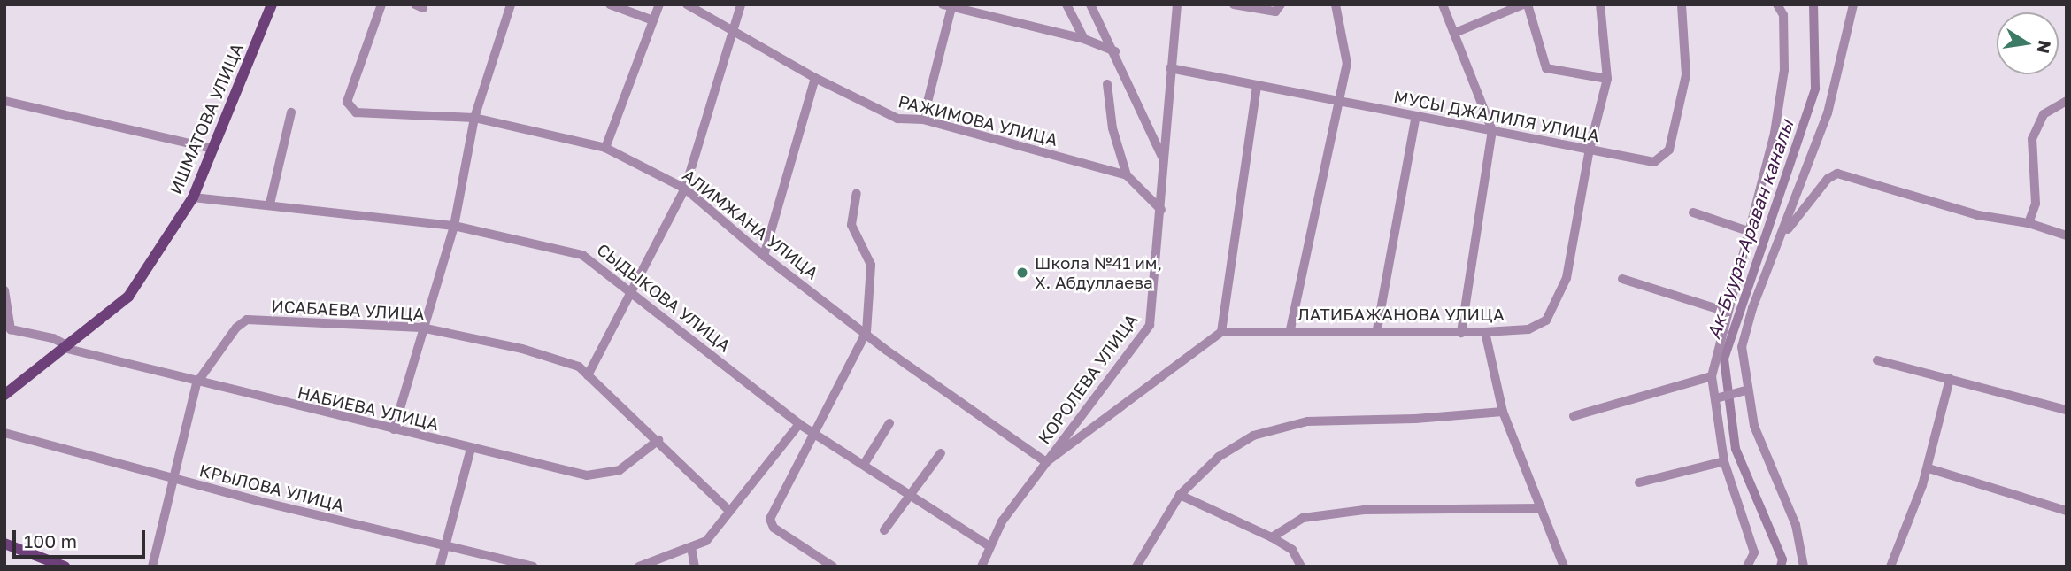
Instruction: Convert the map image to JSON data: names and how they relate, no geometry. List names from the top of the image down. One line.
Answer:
{"streets":{"main road":["ИШМАТОВА УЛИЦА"],"street":["МУСЫ ДЖАЛИЛЯ УЛИЦА","РАЖИМОВА УЛИЦА","АЛИМЖАНА УЛИЦА","СЫДЫКОВА УЛИЦА","ИСАБАЕВА УЛИЦА","ЛАТИБАЖАНОВА УЛИЦА","КОРОЛЕВА УЛИЦА","НАБИЕВА УЛИЦА","КРЫЛОВА УЛИЦА"]},"crossings":[["МУСЫ ДЖАЛИЛЯ УЛИЦА","ЛАТИБАЖАНОВА УЛИЦА"],["МУСЫ ДЖАЛИЛЯ УЛИЦА","КОРОЛЕВА УЛИЦА"],["ИШМАТОВА УЛИЦА","СЫДЫКОВА УЛИЦА"],["ИШМАТОВА УЛИЦА","НАБИЕВА УЛИЦА"],["РАЖИМОВА УЛИЦА","КОРОЛЕВА УЛИЦА"],["АЛИМЖАНА УЛИЦА","КОРОЛЕВА УЛИЦА"],["СЫДЫКОВА УЛИЦА","КОРОЛЕВА УЛИЦА"],["ИСАБАЕВА УЛИЦА","НАБИЕВА УЛИЦА"],["ИСАБАЕВА УЛИЦА","КРЫЛОВА УЛИЦА"]],"water":["Ак-Буура-Араван каналы"],"places":["Школа №41 им, Х. Абдуллаева"],"scale_bar":"100 m","north":"right"}
